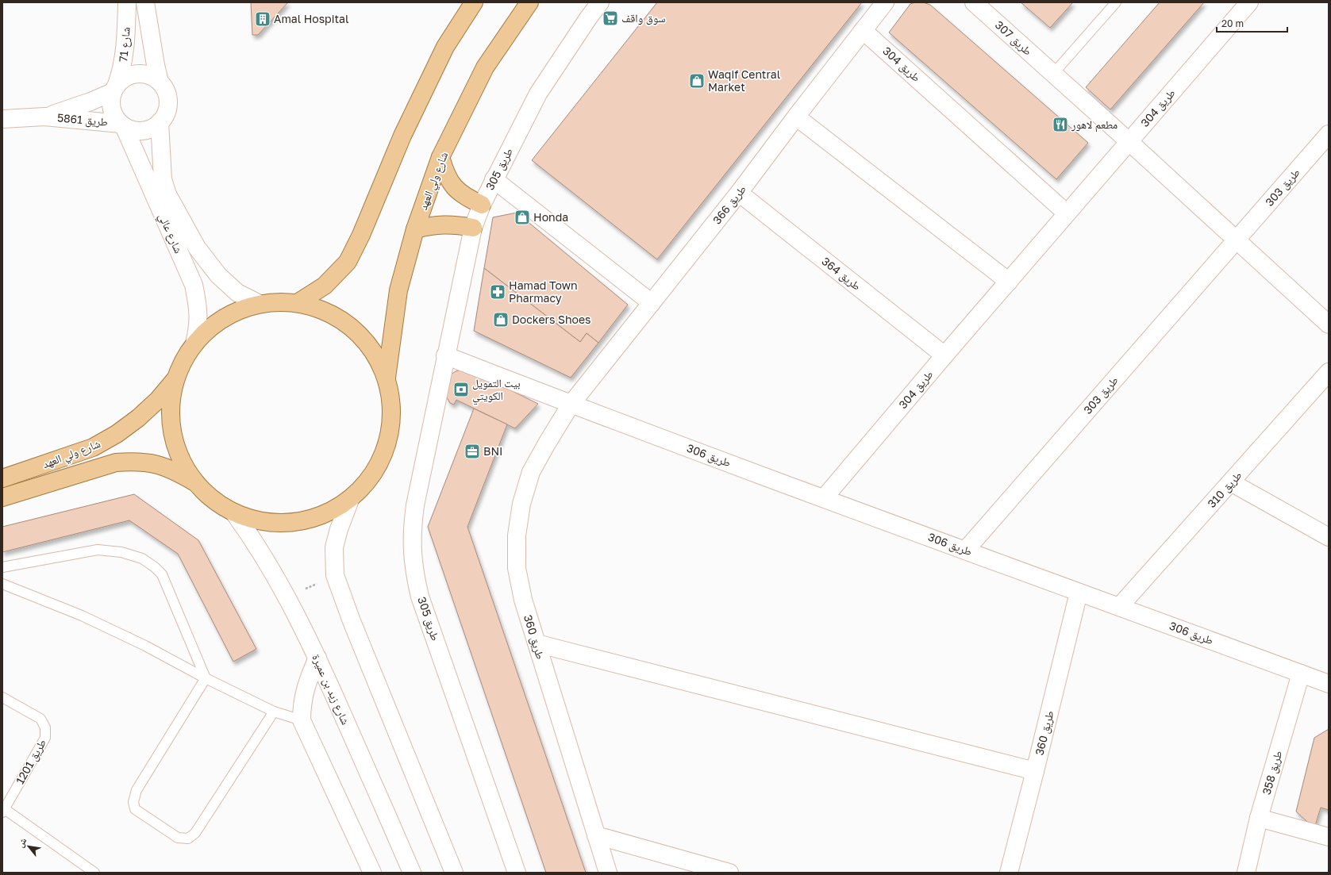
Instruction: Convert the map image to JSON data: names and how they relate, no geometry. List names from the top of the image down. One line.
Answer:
{"streets":{"main road":["شارع ولي العهد"],"street":["طريق 307","شارع 71","طريق 304","طريق 5861","طريق 305","طريق 303","طريق 366","شارع عالي","طريق 364","طريق 306","طريق 310","طريق 360","شارع زيد بن عميرة","طريق 358"],"lane":["طريق 1201"]},"crossings":[["طريق 307","طريق 304"],["شارع 71","طريق 5861"],["شارع 71","شارع عالي"],["طريق 304","طريق 366"],["طريق 304","طريق 364"],["طريق 304","طريق 306"],["طريق 5861","شارع عالي"],["طريق 303","طريق 306"],["طريق 366","طريق 364"],["طريق 366","طريق 306"],["طريق 366","طريق 360"],["طريق 306","طريق 310"],["طريق 306","طريق 360"],["طريق 306","طريق 358"]],"places":{"supermarket":["سوق واقف"],"building":["Amal Hospital"],"shop":["Waqif Central Market","Honda","Dockers Shoes"],"restaurant":["مطعم لاهور"],"pharmacy":["Hamad Town Pharmacy"],"bank":["بيت التمويل الكويتي"],"office":["BNI"]},"scale_bar":"20 m","north":"top left"}
